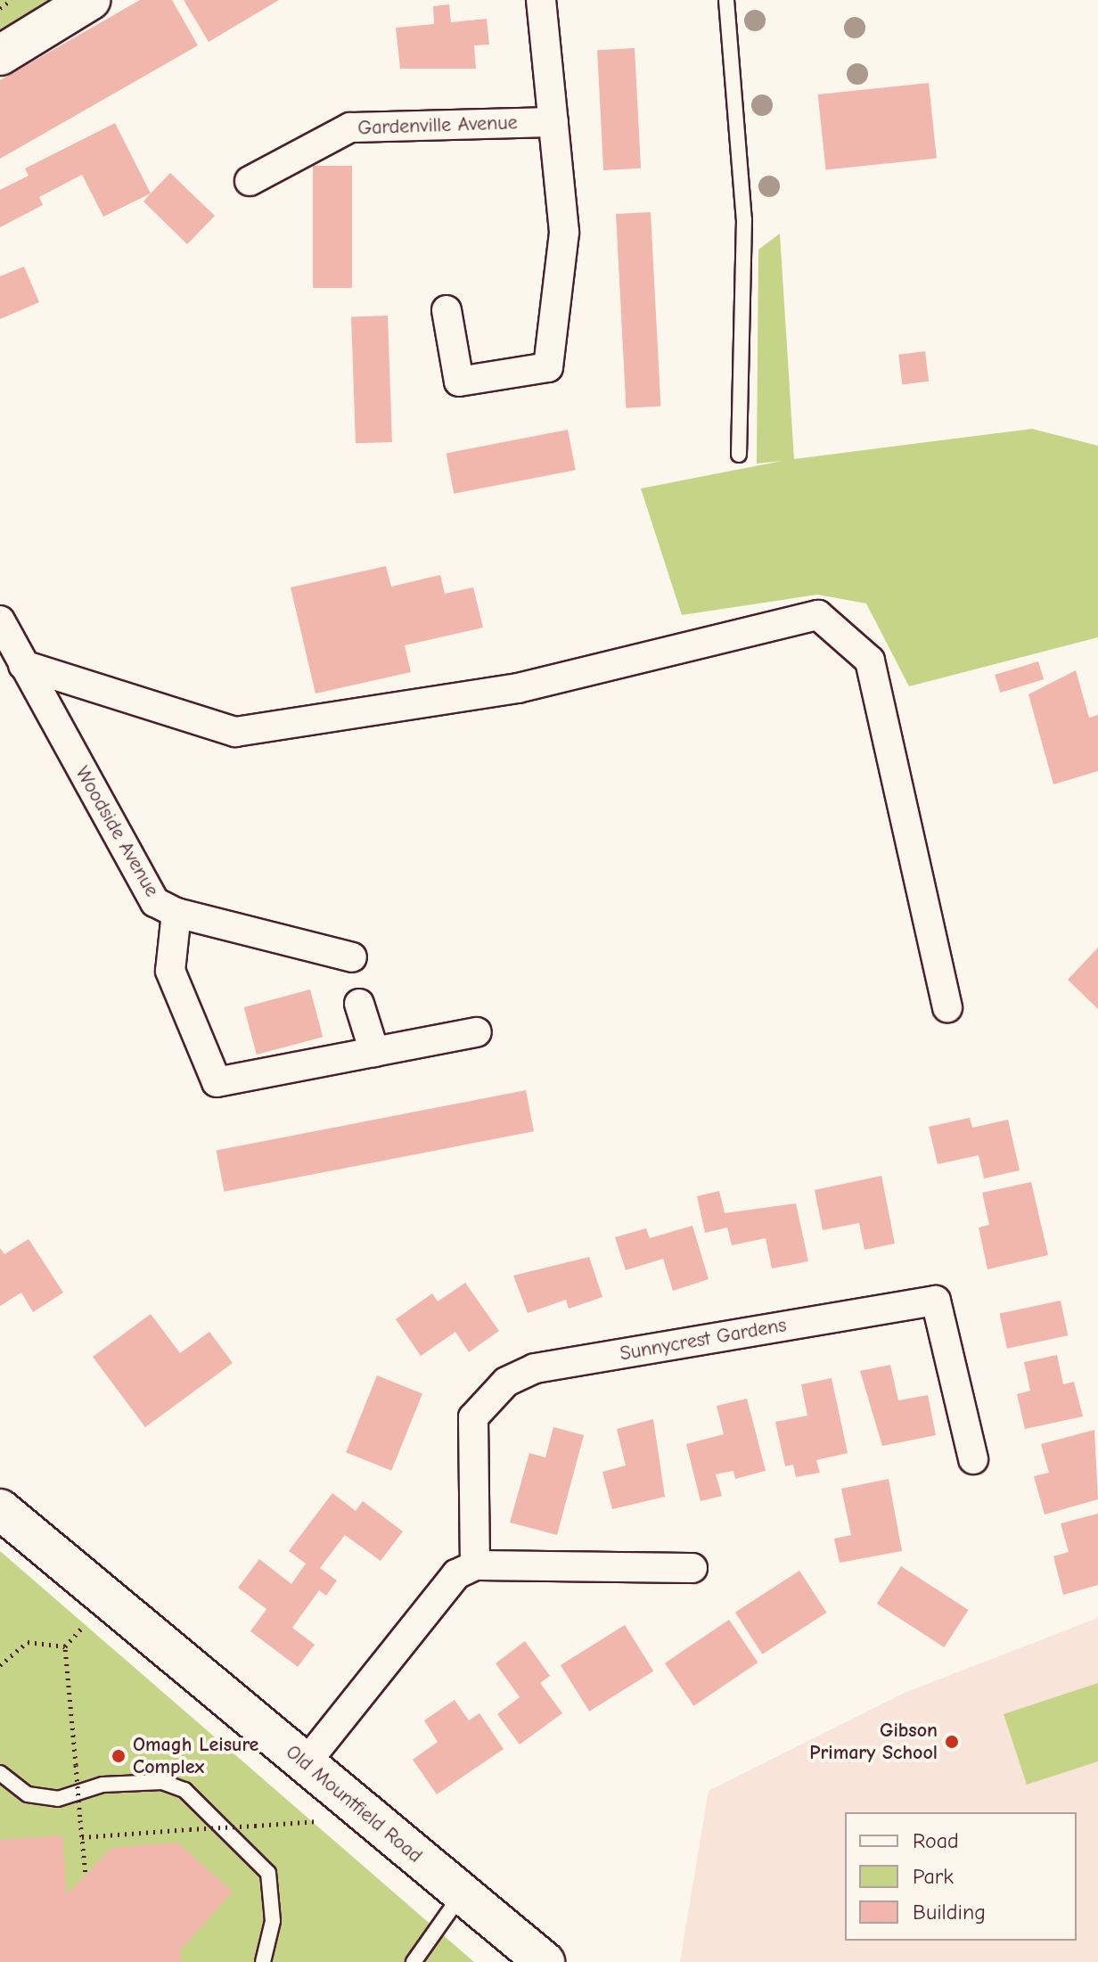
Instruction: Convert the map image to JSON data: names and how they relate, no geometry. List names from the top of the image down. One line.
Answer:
{"streets":{"street":["Gardenville Avenue","Woodside Avenue","Sunnycrest Gardens","Old Mountfield Road"]},"places":["Gibson Primary School","Omagh Leisure Complex"],"legend":["Road","Park","Building"]}
